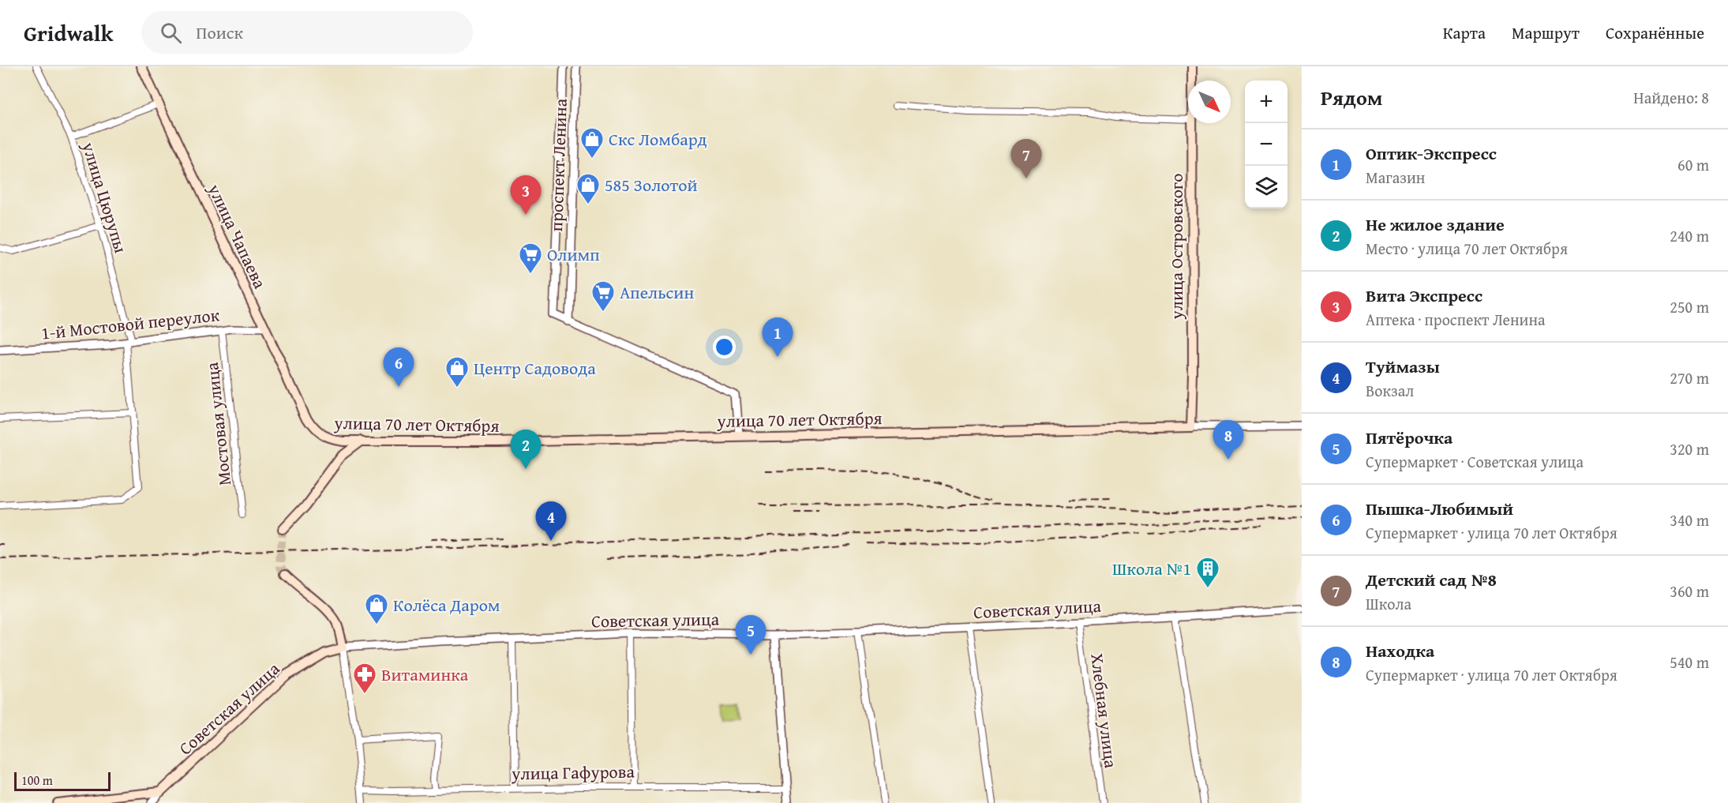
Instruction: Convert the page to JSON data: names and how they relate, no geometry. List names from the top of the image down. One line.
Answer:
{"streets":{"main road":["улица Чапаева","улица Островского","улица 70 лет Октября","Советская улица"],"street":["проспект Ленина","улица Цюрупы","1-й Мостовой переулок","Мостовая улица","Хлебная улица","улица Гафурова"]},"crossings":[["улица Цюрупы","1-й Мостовой переулок"],["улица Чапаева","1-й Мостовой переулок"],["улица Чапаева","улица 70 лет Октября"],["улица Островского","улица 70 лет Октября"],["1-й Мостовой переулок","Мостовая улица"],["Советская улица","Хлебная улица"]],"places":{"shop":["Скс Ломбард","585 Золотой","Центр Садовода","Колёса Даром"],"supermarket":["Олимп","Апельсин"],"building":["Школа №1"],"pharmacy":["Витаминка"]},"scale_bar":"100 m","north":"bottom right","page":{"header":"Gridwalk","search":"Поиск","nav":["Карта","Маршрут","Сохранённые"],"heading":["Рядом","Найдено: 8"],"map_buttons":["+","−"],"list":[{"mark":"1","name":"Оптик-Экспресс","note":"Магазин","value":"60 m"},{"mark":"2","name":"Не жилое здание","note":"Место · улица 70 лет Октября","value":"240 m"},{"mark":"3","name":"Вита Экспресс","note":"Аптека · проспект Ленина","value":"250 m"},{"mark":"4","name":"Туймазы","note":"Вокзал","value":"270 m"},{"mark":"5","name":"Пятёрочка","note":"Супермаркет · Советская улица","value":"320 m"},{"mark":"6","name":"Пышка-Любимый","note":"Супермаркет · улица 70 лет Октября","value":"340 m"},{"mark":"7","name":"Детский сад №8","note":"Школа","value":"360 m"},{"mark":"8","name":"Находка","note":"Супермаркет · улица 70 лет Октября","value":"540 m"}],"pins":["7","3","1","6","8","2","4","5"],"scale":"100 m"}}
